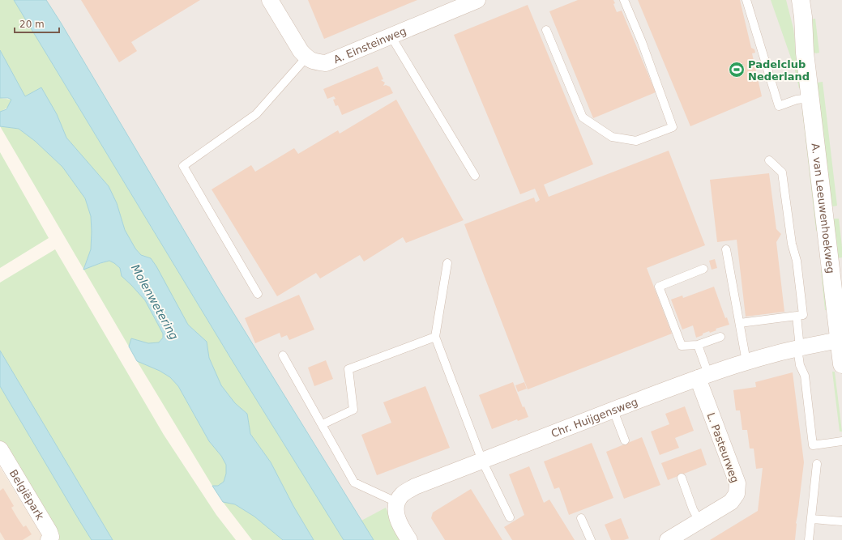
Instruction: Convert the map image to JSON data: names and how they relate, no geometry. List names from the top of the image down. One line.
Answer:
{"streets":{"street":["A. Einsteinweg","A. van Leeuwenhoekweg","Chr. Huijgensweg","L. Pasteurweg","Belgiëpark"]},"crossings":[["A. van Leeuwenhoekweg","Chr. Huijgensweg"],["Chr. Huijgensweg","L. Pasteurweg"]],"water":["Molenwetering"],"places":{"sports":["Padelclub Nederland"]},"scale_bar":"20 m"}
